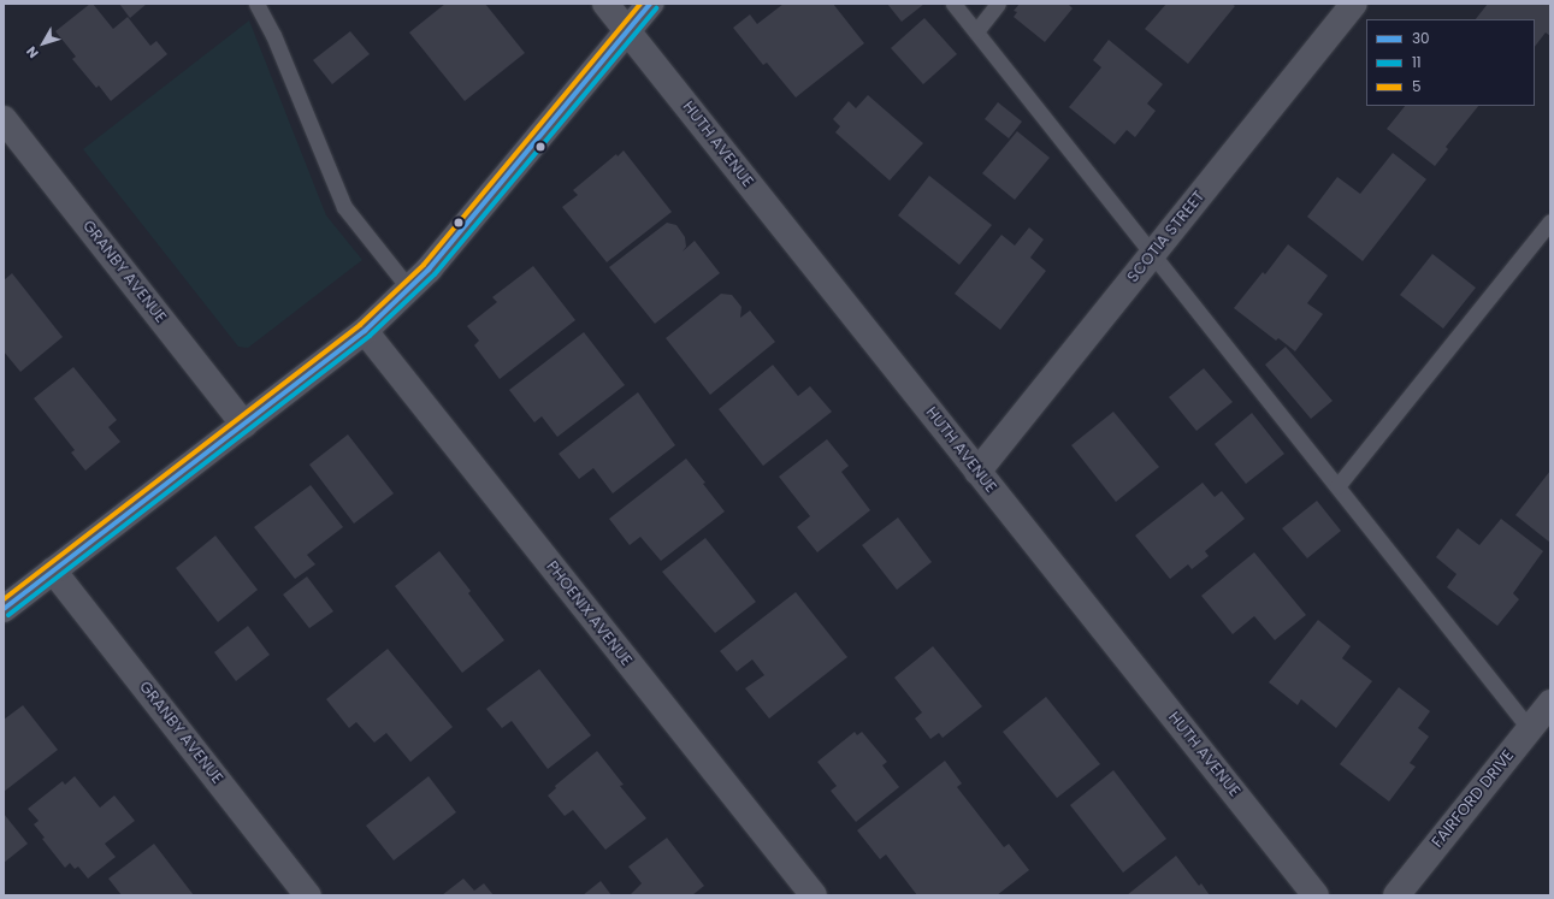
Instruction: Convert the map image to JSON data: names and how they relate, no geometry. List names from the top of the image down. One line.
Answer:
{"streets":{"street":["HUTH AVENUE","SCOTIA STREET","GRANBY AVENUE","PHOENIX AVENUE","FAIRFORD DRIVE"]},"crossings":[["HUTH AVENUE","SCOTIA STREET"]],"lines":["transit line 30","transit line 5","transit line 11"],"legend":["30","11","5"],"north":"bottom left"}
